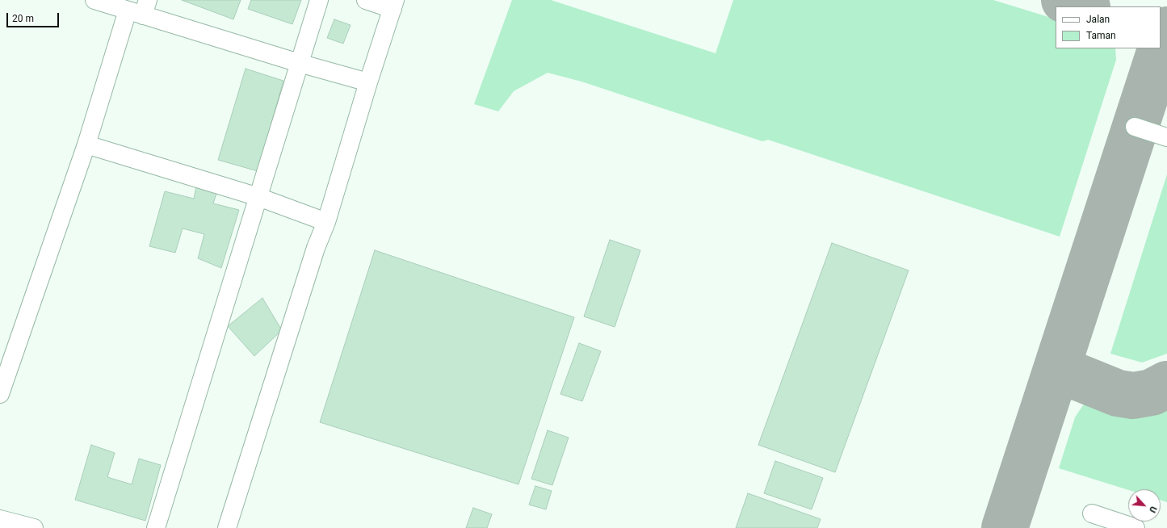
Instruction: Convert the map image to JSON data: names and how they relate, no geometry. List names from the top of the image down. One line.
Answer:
{"legend":["Jalan","Taman"],"scale_bar":"20 m","north":"bottom right"}
